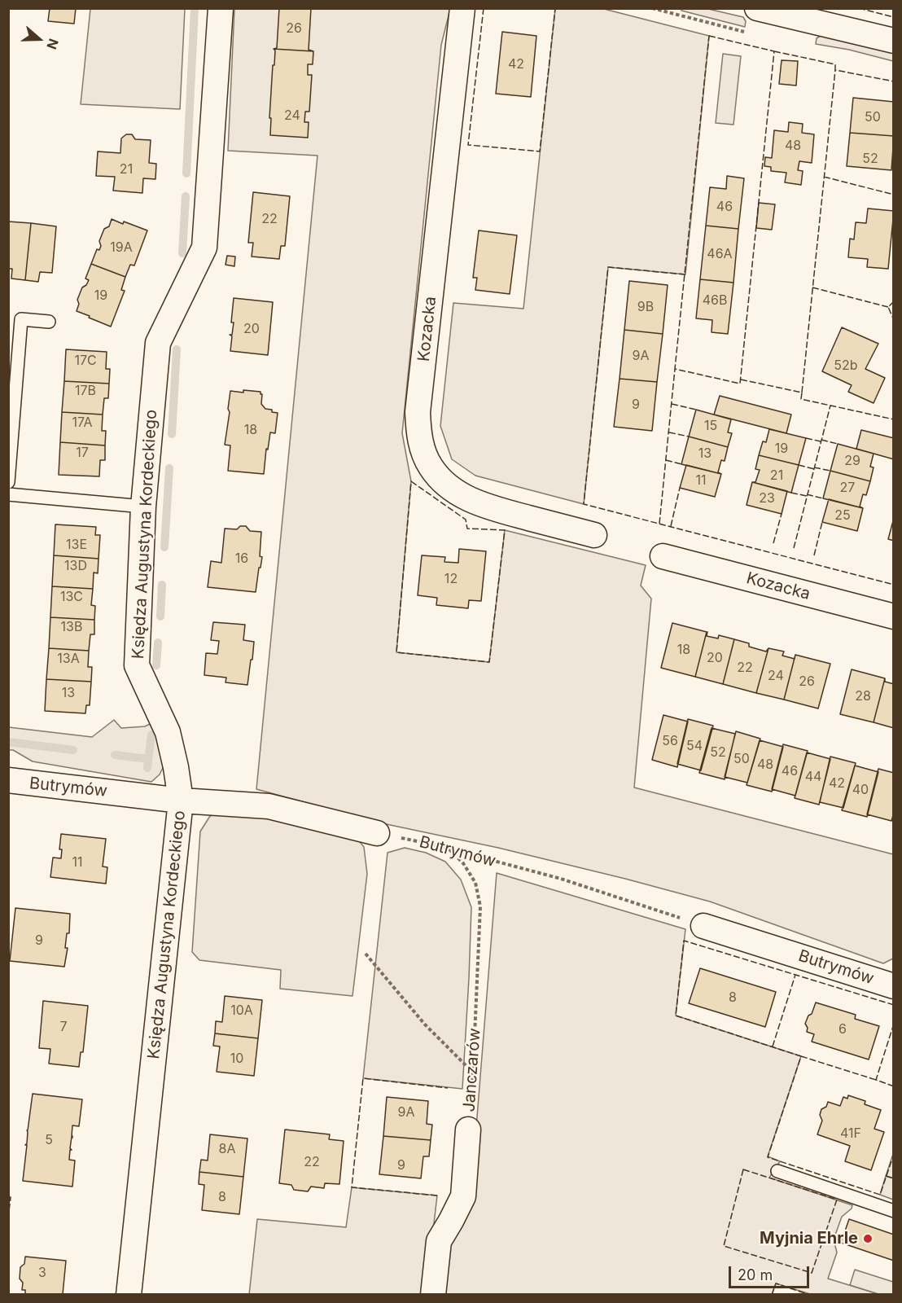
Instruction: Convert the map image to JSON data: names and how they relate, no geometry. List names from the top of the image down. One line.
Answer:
{"streets":{"street":["Kozacka","Księdza Augustyna Kordeckiego","Butrymów","Janczarów"]},"crossings":[["Księdza Augustyna Kordeckiego","Butrymów"],["Butrymów","Janczarów"]],"places":["Myjnia Ehrle"],"house_numbers":["26","42","24","50","48","52","21","46","22","19A","46A","19","46B","9B","20","9A","17C","52b","17B","9","17A","15","18","19","17","13","29","21","11","27","23","25","13E","16","13D","12","13C","13B","18","20","13A","22","24","26","13","28","56","54","52","50","48","46","44","42","40","11","9","8","10A","7","6","10","9A","41F","5","8A","22","9","8","3"],"scale_bar":"20 m","north":"right"}
